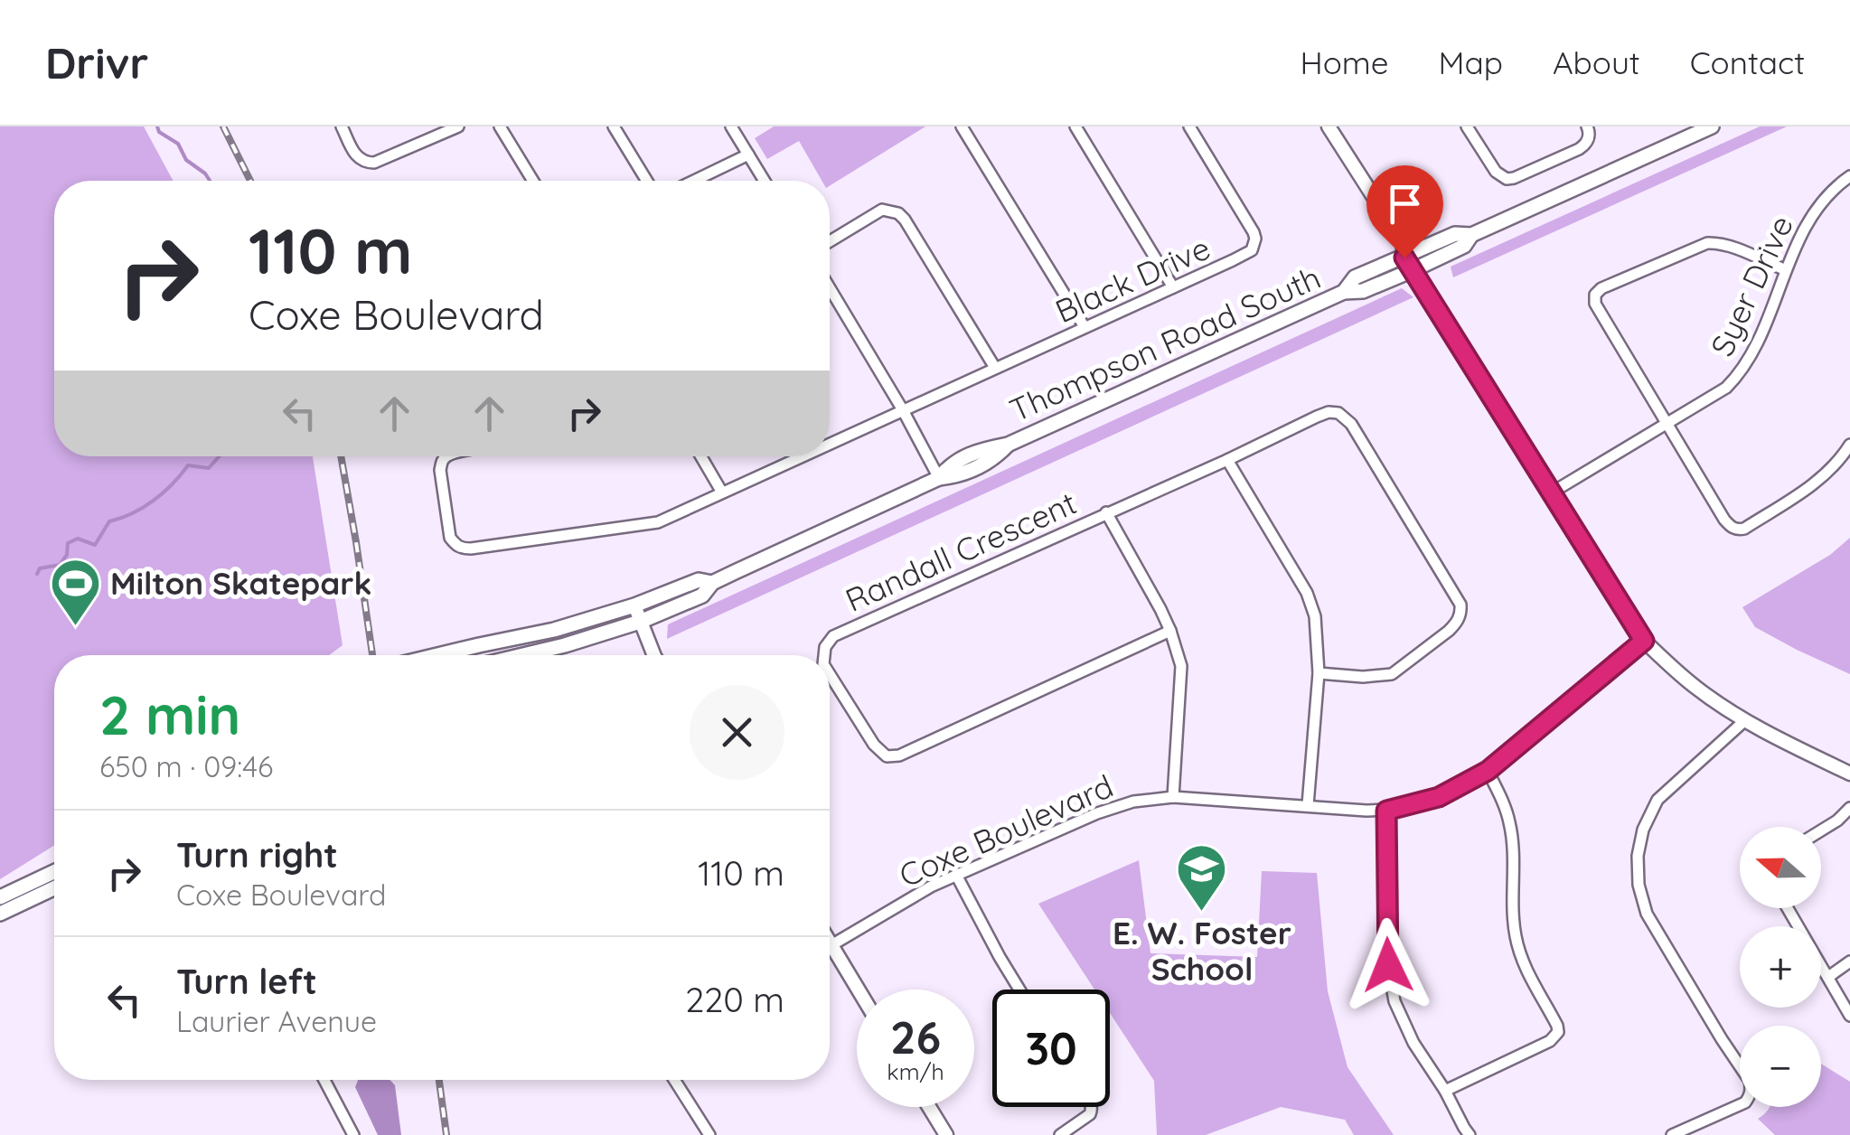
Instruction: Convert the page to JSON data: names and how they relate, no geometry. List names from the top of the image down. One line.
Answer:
{"streets":{"main road":["Thompson Road South"],"street":["Black Drive","Syer Drive","Randall Crescent","Coxe Boulevard"]},"places":{"sports":["Milton Skatepark"],"school or university":["E. W. Foster School"]},"north":"left","page":{"header":"Drivr","nav":["Home","Map","About","Contact"],"turn":["110 m","Coxe Boulevard"],"heading":["2 min","650 m · 09:46"],"list":[{"name":"Turn right","note":"Coxe Boulevard","value":"110 m"},{"name":"Turn left","note":"Laurier Avenue","value":"220 m"}],"map_buttons":["+","−"],"speed":"26 km/h","limit":"30"}}
